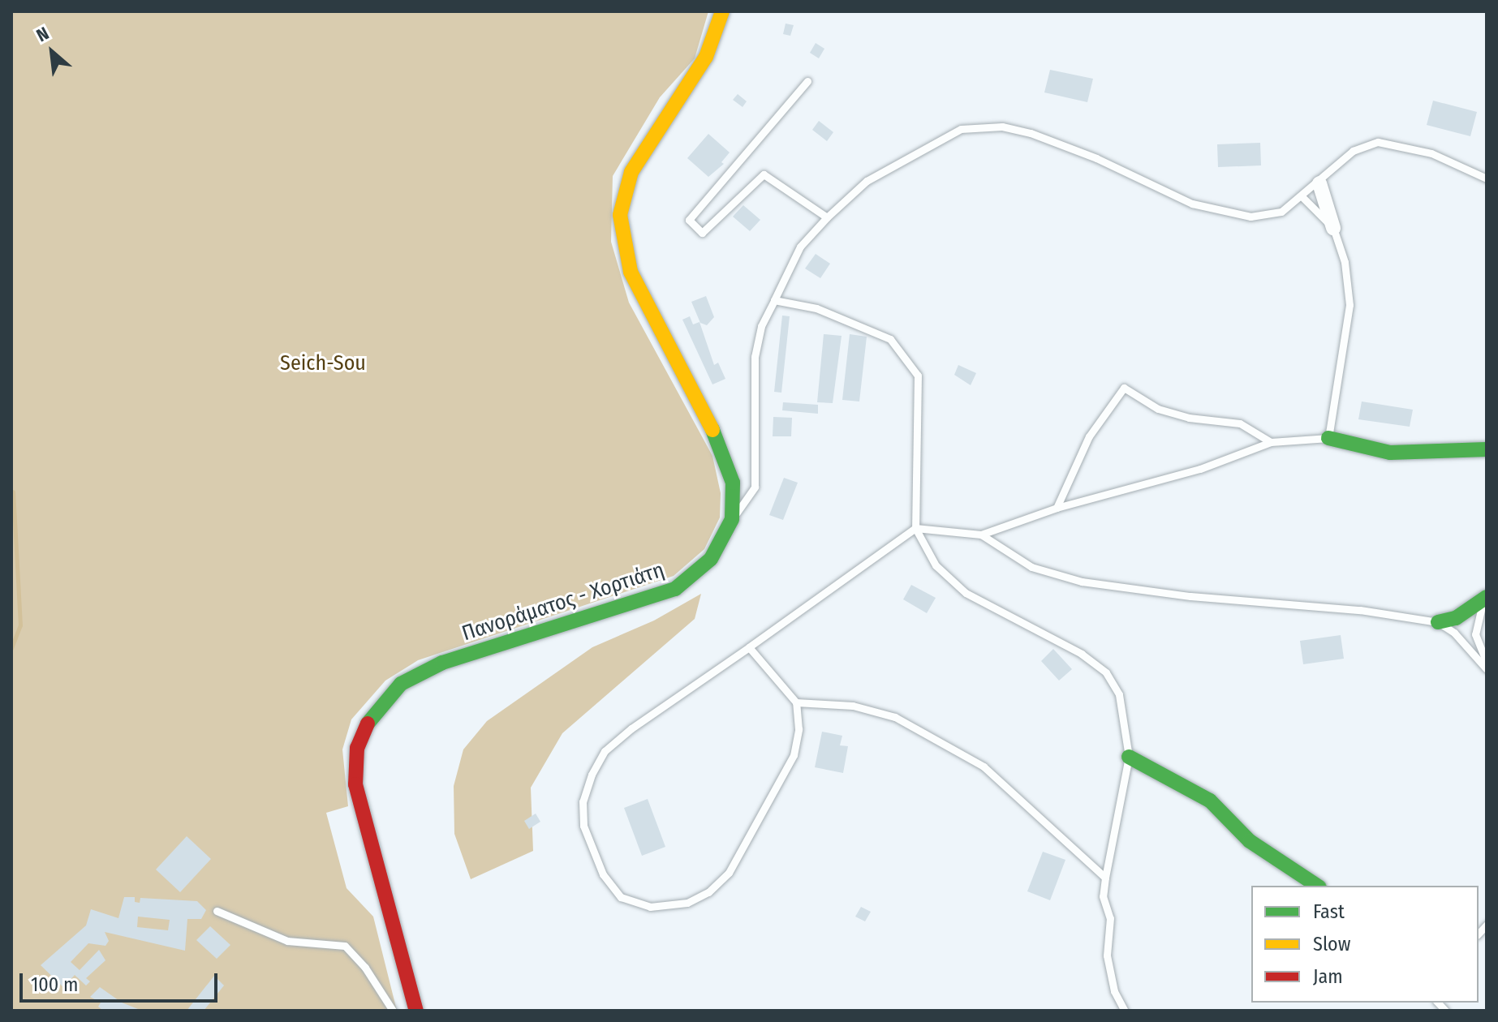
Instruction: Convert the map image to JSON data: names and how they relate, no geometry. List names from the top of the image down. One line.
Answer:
{"streets":{"main road":["Πανοράματος - Χορτιάτη"]},"parks":["Seich-Sou"],"legend":["Fast","Slow","Jam"],"scale_bar":"100 m","north":"top left"}
